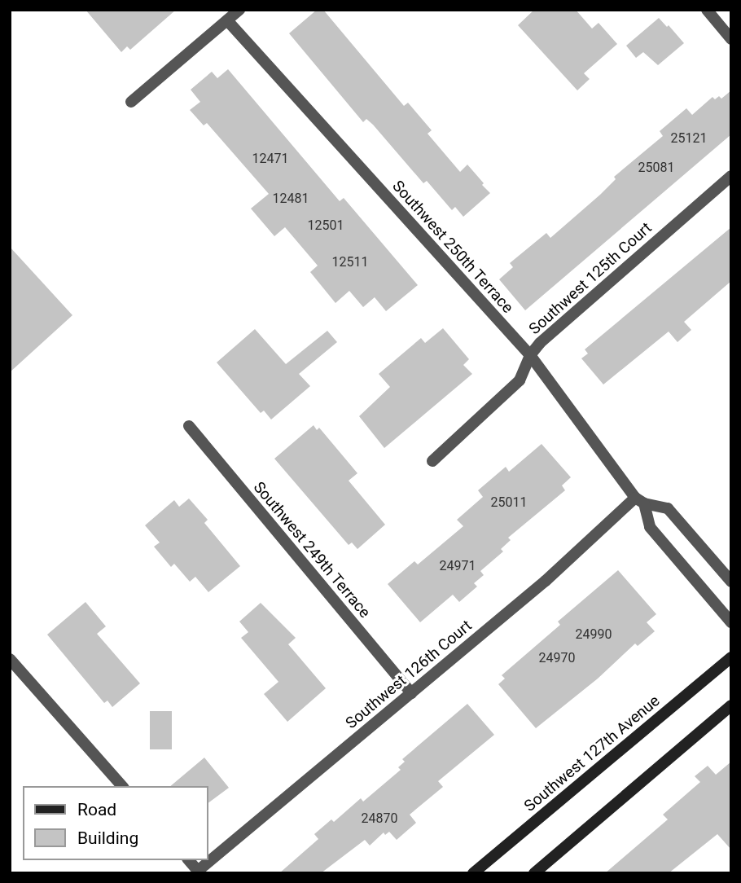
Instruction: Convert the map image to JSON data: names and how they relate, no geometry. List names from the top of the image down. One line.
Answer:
{"streets":{"street":["Southwest 250th Terrace","Southwest 125th Court","Southwest 249th Terrace","Southwest 126th Court","Southwest 127th Avenue"]},"crossings":[["Southwest 250th Terrace","Southwest 125th Court"],["Southwest 250th Terrace","Southwest 126th Court"],["Southwest 249th Terrace","Southwest 126th Court"]],"house_numbers":["25121","12471","25081","12481","12501","12511","25011","24971","24990","24970","24870"],"legend":["Road","Building"]}
